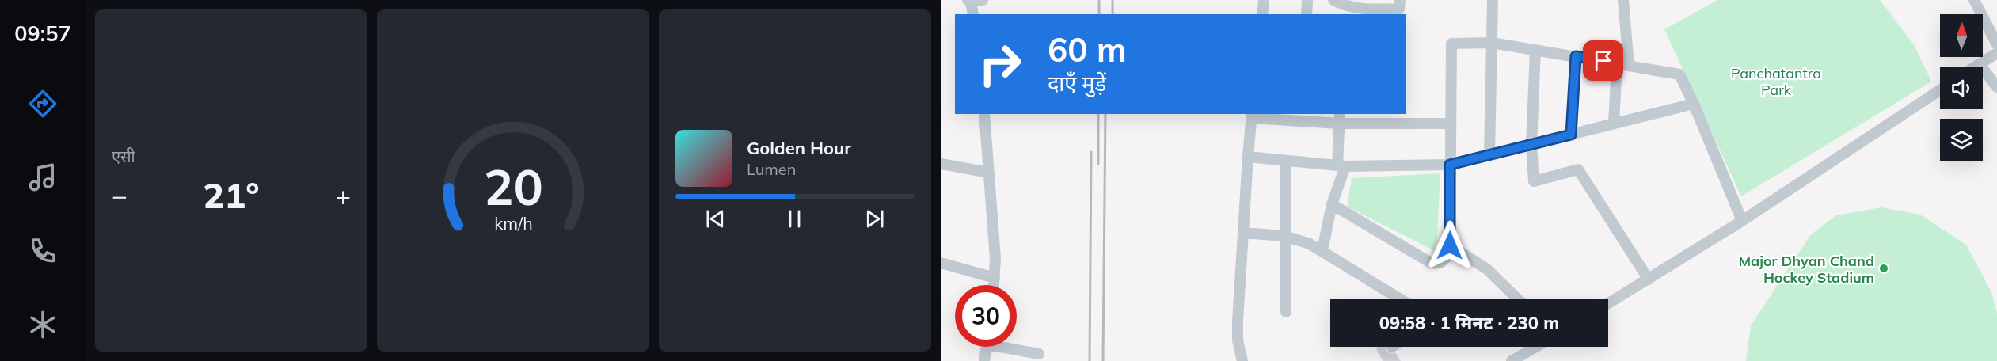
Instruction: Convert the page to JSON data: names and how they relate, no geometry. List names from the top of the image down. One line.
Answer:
{"parks":["Panchatantra Park"],"places":["Major Dhyan Chand Hockey Stadium"],"north":"top","page":{"tabs":"09:57","tile":"एसी","turn":["60 m","दाएँ मुड़ें"],"song":["Golden Hour","Lumen"],"heat":["−","21°","+"],"limit":"30","trip":"09:58 · 1 मिनट · 230 m","gauge":["20","km/h"]}}
